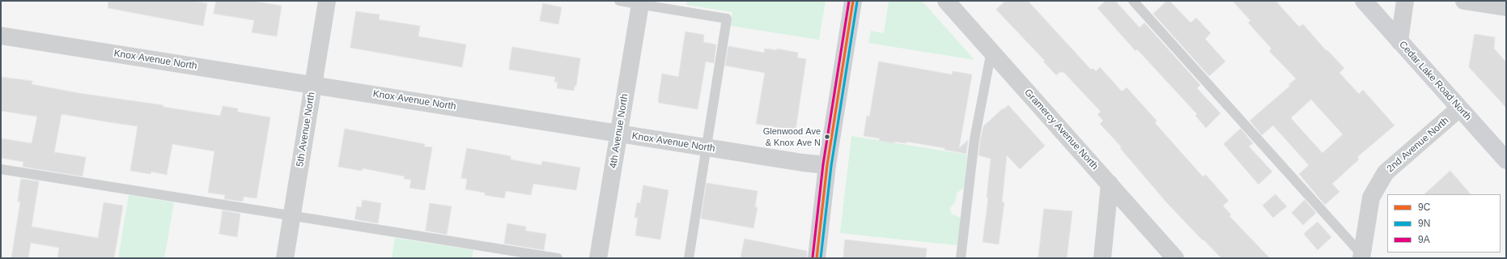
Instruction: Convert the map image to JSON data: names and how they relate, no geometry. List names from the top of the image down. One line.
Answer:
{"streets":{"street":["Knox Avenue North","Cedar Lake Road North","5th Avenue North","Gramercy Avenue North","4th Avenue North","2nd Avenue North"]},"crossings":[["Knox Avenue North","5th Avenue North"],["Knox Avenue North","4th Avenue North"],["Cedar Lake Road North","2nd Avenue North"]],"places":["Glenwood Ave & Knox Ave N"],"lines":["transit line 9C","transit line 9A","transit line 9N"],"legend":["9C","9N","9A"]}
